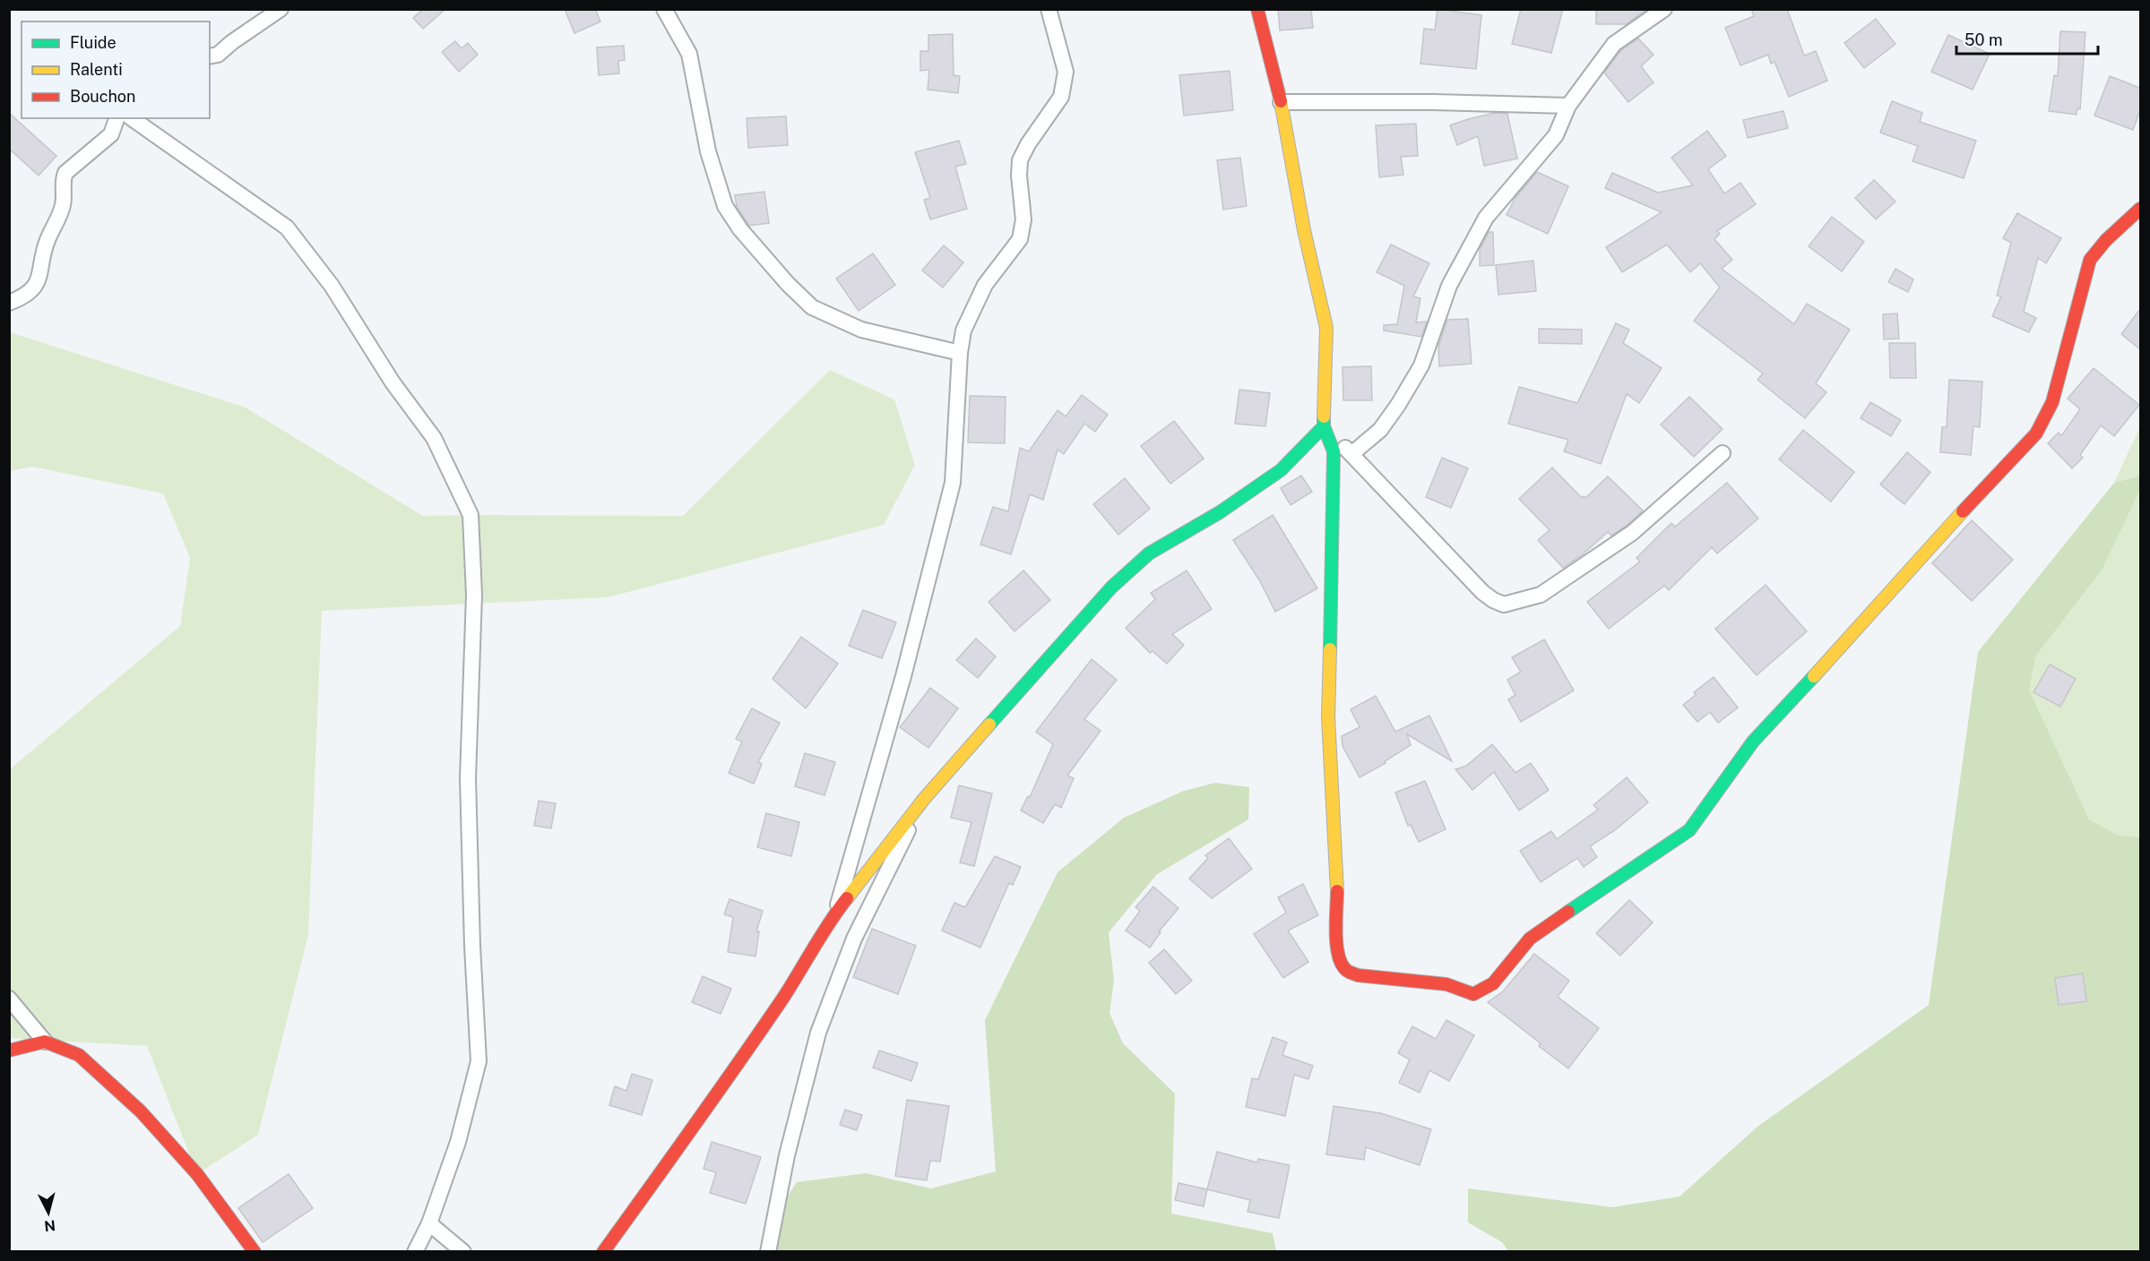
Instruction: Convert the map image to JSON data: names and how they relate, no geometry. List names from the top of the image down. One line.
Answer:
{"legend":["Fluide","Ralenti","Bouchon"],"scale_bar":"50 m","north":"bottom"}
